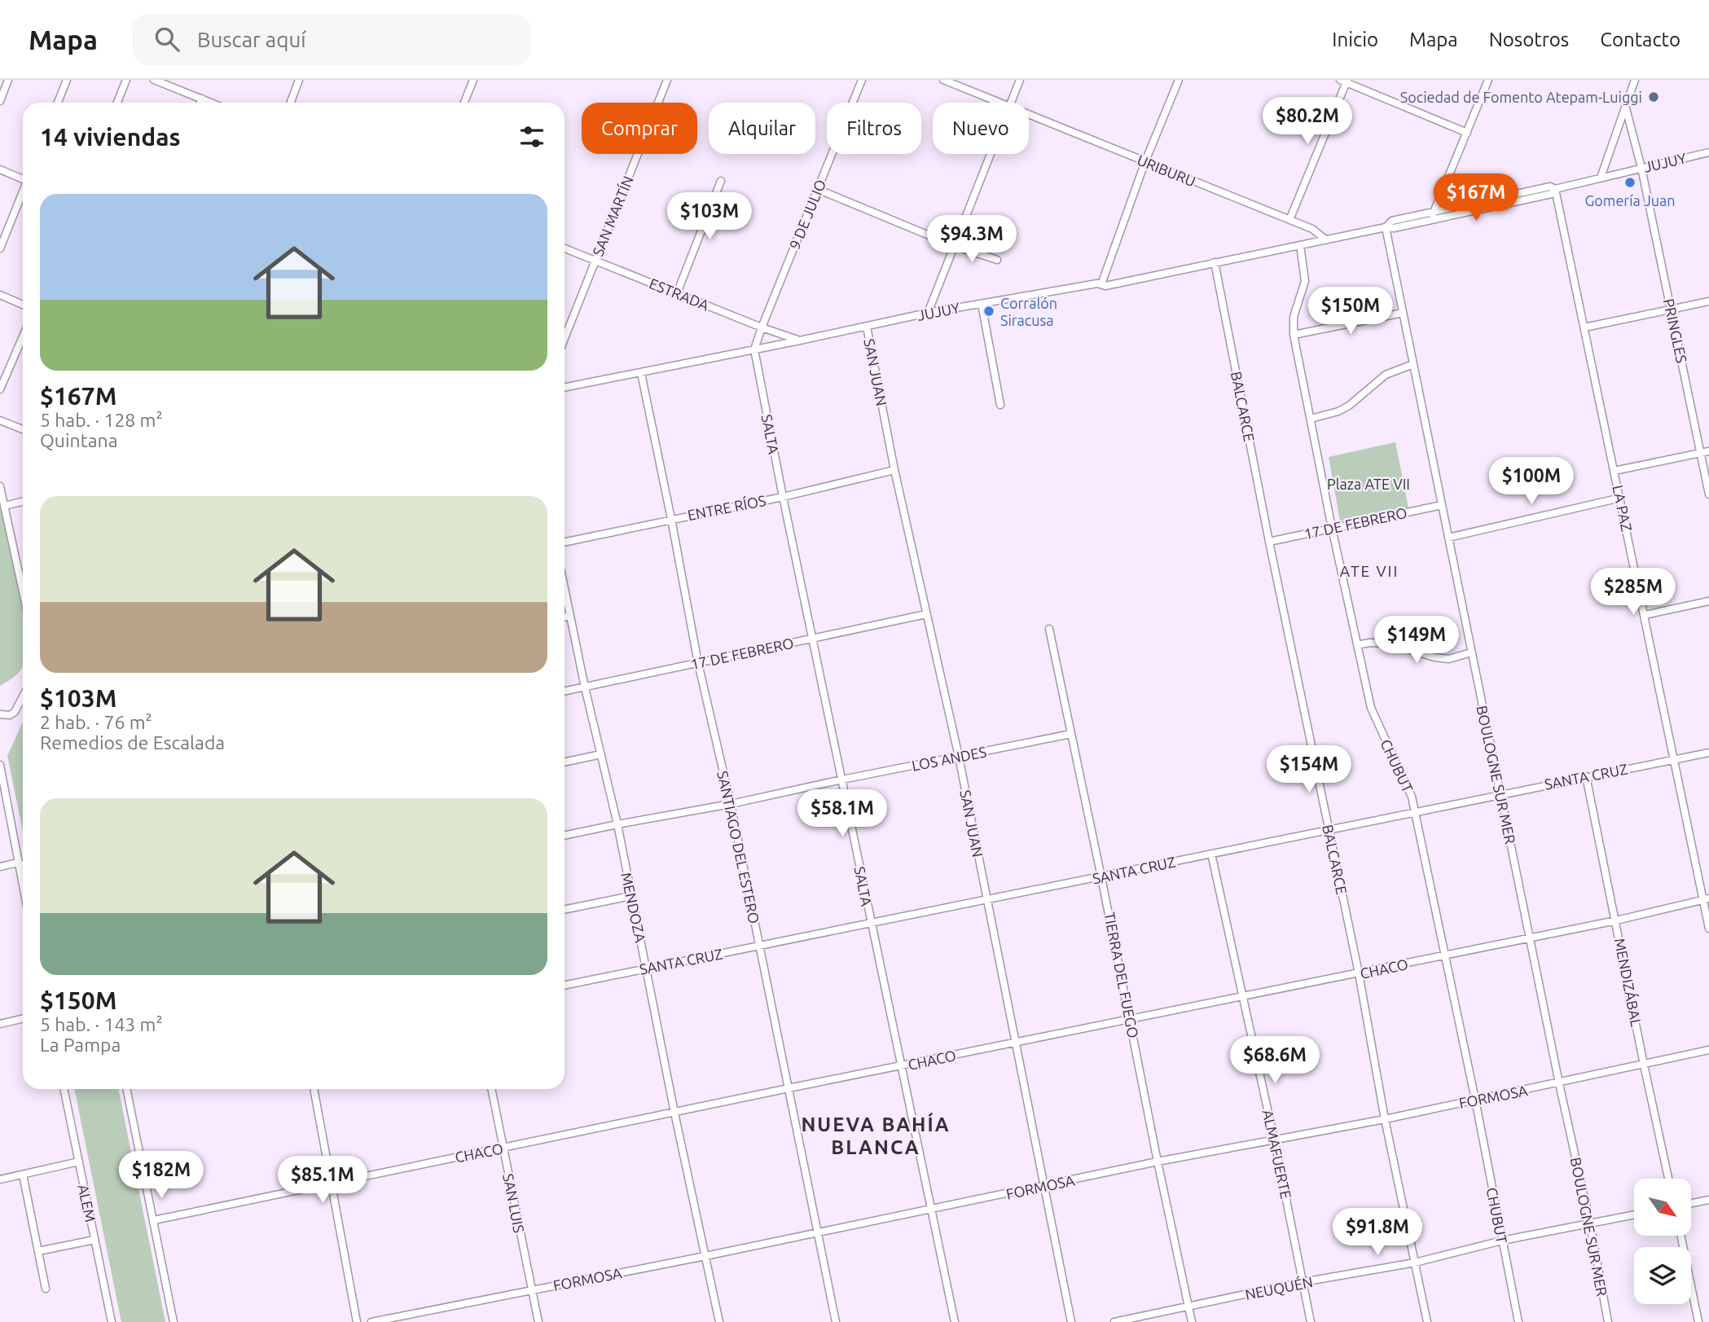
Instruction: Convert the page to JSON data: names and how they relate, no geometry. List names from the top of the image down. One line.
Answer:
{"streets":{"street":["JUJUY","URIBURU","9 DE JULIO","SAN MARTÍN","ESTRADA","PRINGLES","SAN JUAN","BALCARCE","SALTA","ENTRE RÍOS","LA PAZ","17 DE FEBRERO","LOS ANDES","CHUBUT","BOULOGNE SUR MER","SANTA CRUZ","SANTIAGO DEL ESTERO","MENDOZA","CHACO","TIERRA DEL FUEGO","MENDIZÁBAL","FORMOSA","ALMAFUERTE","ALEM","SAN LUIS","NEUQUÉN"]},"crossings":[["JUJUY","URIBURU"],["JUJUY","9 DE JULIO"],["JUJUY","ESTRADA"],["JUJUY","PRINGLES"],["JUJUY","SAN JUAN"],["JUJUY","BALCARCE"],["JUJUY","SALTA"],["JUJUY","LA PAZ"],["JUJUY","CHUBUT"],["JUJUY","BOULOGNE SUR MER"],["JUJUY","SANTIAGO DEL ESTERO"],["9 DE JULIO","ESTRADA"],["9 DE JULIO","SALTA"],["SAN MARTÍN","ESTRADA"],["SAN JUAN","ENTRE RÍOS"],["SAN JUAN","17 DE FEBRERO"],["SAN JUAN","LOS ANDES"],["SAN JUAN","SANTA CRUZ"],["SAN JUAN","CHACO"],["SAN JUAN","FORMOSA"],["BALCARCE","17 DE FEBRERO"],["BALCARCE","SANTA CRUZ"],["BALCARCE","CHACO"],["BALCARCE","FORMOSA"],["BALCARCE","NEUQUÉN"],["SALTA","ENTRE RÍOS"],["SALTA","17 DE FEBRERO"],["SALTA","LOS ANDES"],["SALTA","SANTA CRUZ"],["SALTA","CHACO"],["SALTA","FORMOSA"],["ENTRE RÍOS","SANTIAGO DEL ESTERO"],["LA PAZ","SANTA CRUZ"],["LA PAZ","CHACO"],["17 DE FEBRERO","CHUBUT"],["17 DE FEBRERO","BOULOGNE SUR MER"],["17 DE FEBRERO","SANTIAGO DEL ESTERO"],["17 DE FEBRERO","MENDOZA"],["LOS ANDES","SANTIAGO DEL ESTERO"],["LOS ANDES","MENDOZA"],["LOS ANDES","TIERRA DEL FUEGO"],["CHUBUT","SANTA CRUZ"],["CHUBUT","CHACO"],["CHUBUT","FORMOSA"],["CHUBUT","NEUQUÉN"],["BOULOGNE SUR MER","SANTA CRUZ"],["BOULOGNE SUR MER","CHACO"],["BOULOGNE SUR MER","FORMOSA"],["BOULOGNE SUR MER","NEUQUÉN"],["SANTA CRUZ","SANTIAGO DEL ESTERO"],["SANTA CRUZ","MENDOZA"],["SANTA CRUZ","TIERRA DEL FUEGO"],["SANTA CRUZ","MENDIZÁBAL"],["SANTA CRUZ","ALMAFUERTE"],["SANTIAGO DEL ESTERO","CHACO"],["SANTIAGO DEL ESTERO","FORMOSA"],["MENDOZA","CHACO"],["MENDOZA","FORMOSA"],["CHACO","TIERRA DEL FUEGO"],["CHACO","MENDIZÁBAL"],["CHACO","ALMAFUERTE"],["CHACO","SAN LUIS"],["TIERRA DEL FUEGO","FORMOSA"],["TIERRA DEL FUEGO","NEUQUÉN"],["MENDIZÁBAL","FORMOSA"],["FORMOSA","ALMAFUERTE"],["FORMOSA","SAN LUIS"],["ALMAFUERTE","NEUQUÉN"]],"districts":["ATE VII","NUEVA BAHÍA BLANCA"],"parks":["Plaza ATE VII"],"places":["Sociedad de Fomento Atepam-Luiggi","Gomería Juan","Corralón Siracusa"],"north":"bottom right","page":{"header":"Mapa","search":"Buscar aquí","nav":["Inicio","Mapa","Nosotros","Contacto"],"price":["$80.2M","$167M","$103M","$94.3M","$150M","$100M","$285M","$149M","$154M","$58.1M","$68.6M","$182M","$85.1M","$91.8M"],"chip":["Comprar","Alquilar","Filtros","Nuevo"],"heading":"14 viviendas","list":[{"name":"$167M","note":"5 hab. · 128 m² · Quintana"},{"name":"$103M","note":"2 hab. · 76 m² · Remedios de Escalada"},{"name":"$150M","note":"5 hab. · 143 m² · La Pampa"}]}}
